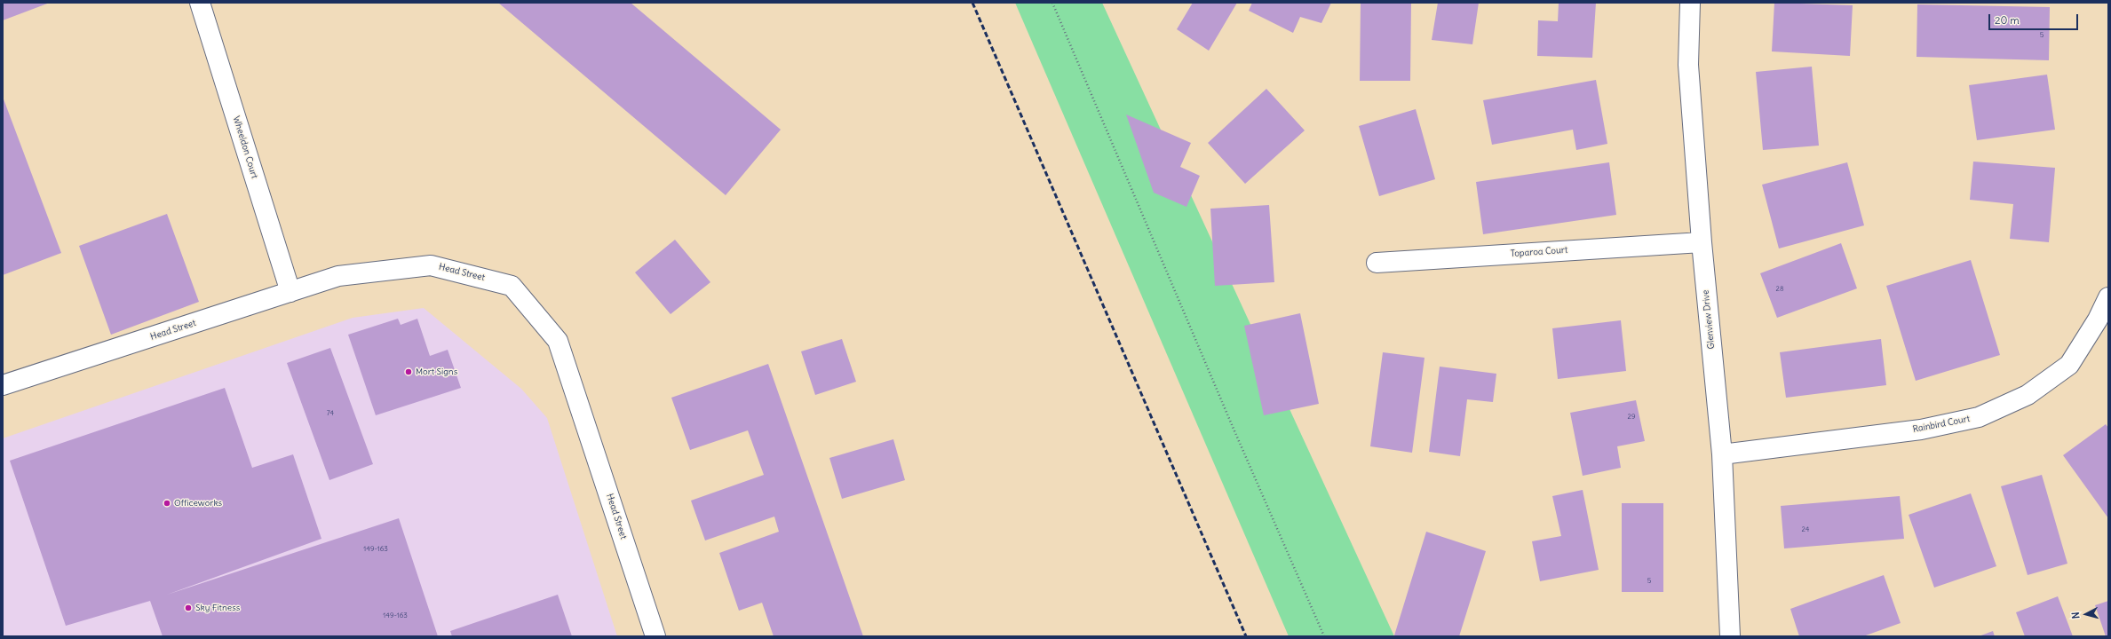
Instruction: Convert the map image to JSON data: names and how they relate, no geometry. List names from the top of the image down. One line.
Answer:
{"streets":{"street":["Wheeldon Court","Toparoa Court","Head Street","Glenview Drive","Rainbird Court"]},"crossings":[["Wheeldon Court","Head Street"],["Toparoa Court","Glenview Drive"],["Glenview Drive","Rainbird Court"]],"places":["Mort Signs","Officeworks","Sky Fitness"],"house_numbers":["5","28","74","29","24","149-163","5","149-163"],"scale_bar":"20 m","north":"left"}
